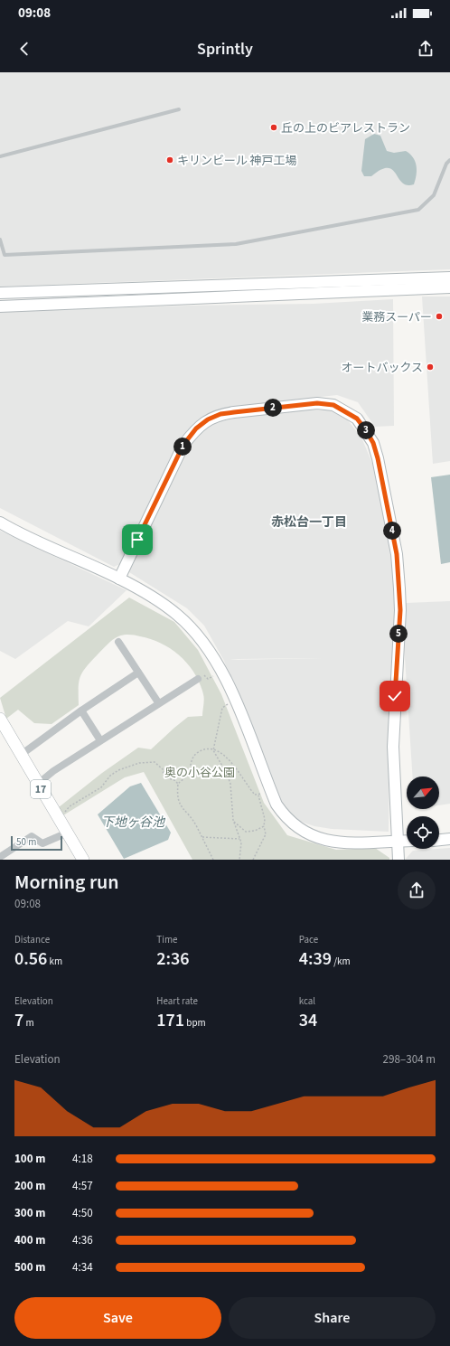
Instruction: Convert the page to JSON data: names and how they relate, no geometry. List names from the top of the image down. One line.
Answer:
{"streets":{"main road":["17"]},"districts":["赤松台一丁目"],"water":["下地ヶ谷池"],"parks":["奥の小谷公園"],"places":["丘の上のビアレストラン","キリンビール 神戸工場","業務スーパー","オートバックス"],"scale_bar":"50 m","north":"top right","page":{"status":"09:08","header":"Sprintly","pins":["2","3","1","4","5"],"scale":"50 m","heading":["Morning run","09:08"],"stats":[["Distance","0.56 km"],["Time","2:36"],["Pace","4:39 /km"],["Elevation","7 m"],["Heart rate","171 bpm"],["kcal","34"]],"chart":["Elevation","298–304 m"],"list":[{"name":"100 m","note":"4:18"},{"name":"200 m","note":"4:57"},{"name":"300 m","note":"4:50"},{"name":"400 m","note":"4:36"},{"name":"500 m","note":"4:34"}],"buttons":["Save","Share"]}}
